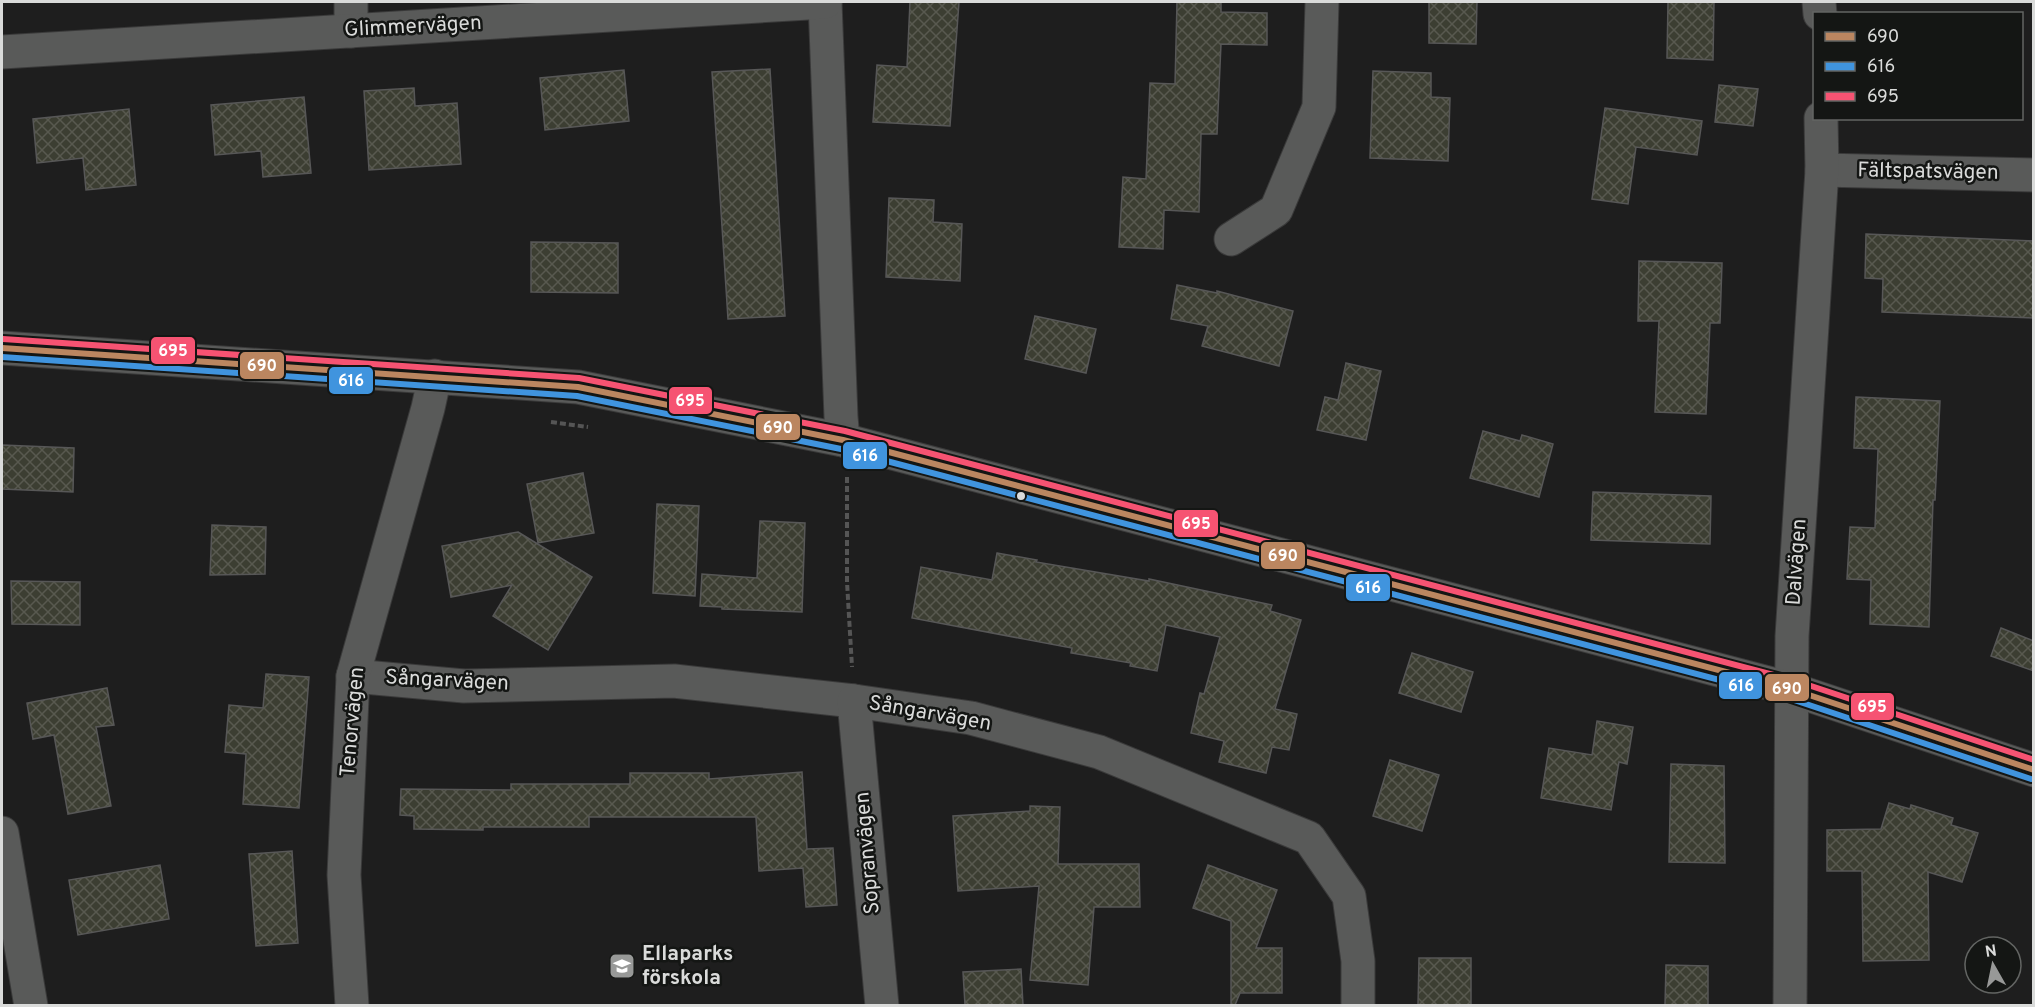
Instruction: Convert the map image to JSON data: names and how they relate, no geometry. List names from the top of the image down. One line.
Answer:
{"streets":{"street":["Glimmervägen","Fältspatsvägen","Dalvägen","Sångarvägen","Tenorvägen","Sopranvägen"]},"crossings":[["Fältspatsvägen","Dalvägen"],["Sångarvägen","Tenorvägen"],["Sångarvägen","Sopranvägen"]],"places":{"school or university":["Ellaparks förskola"]},"lines":["transit line 695","transit line 690","transit line 616"],"legend":["690","616","695"],"north":"top"}
